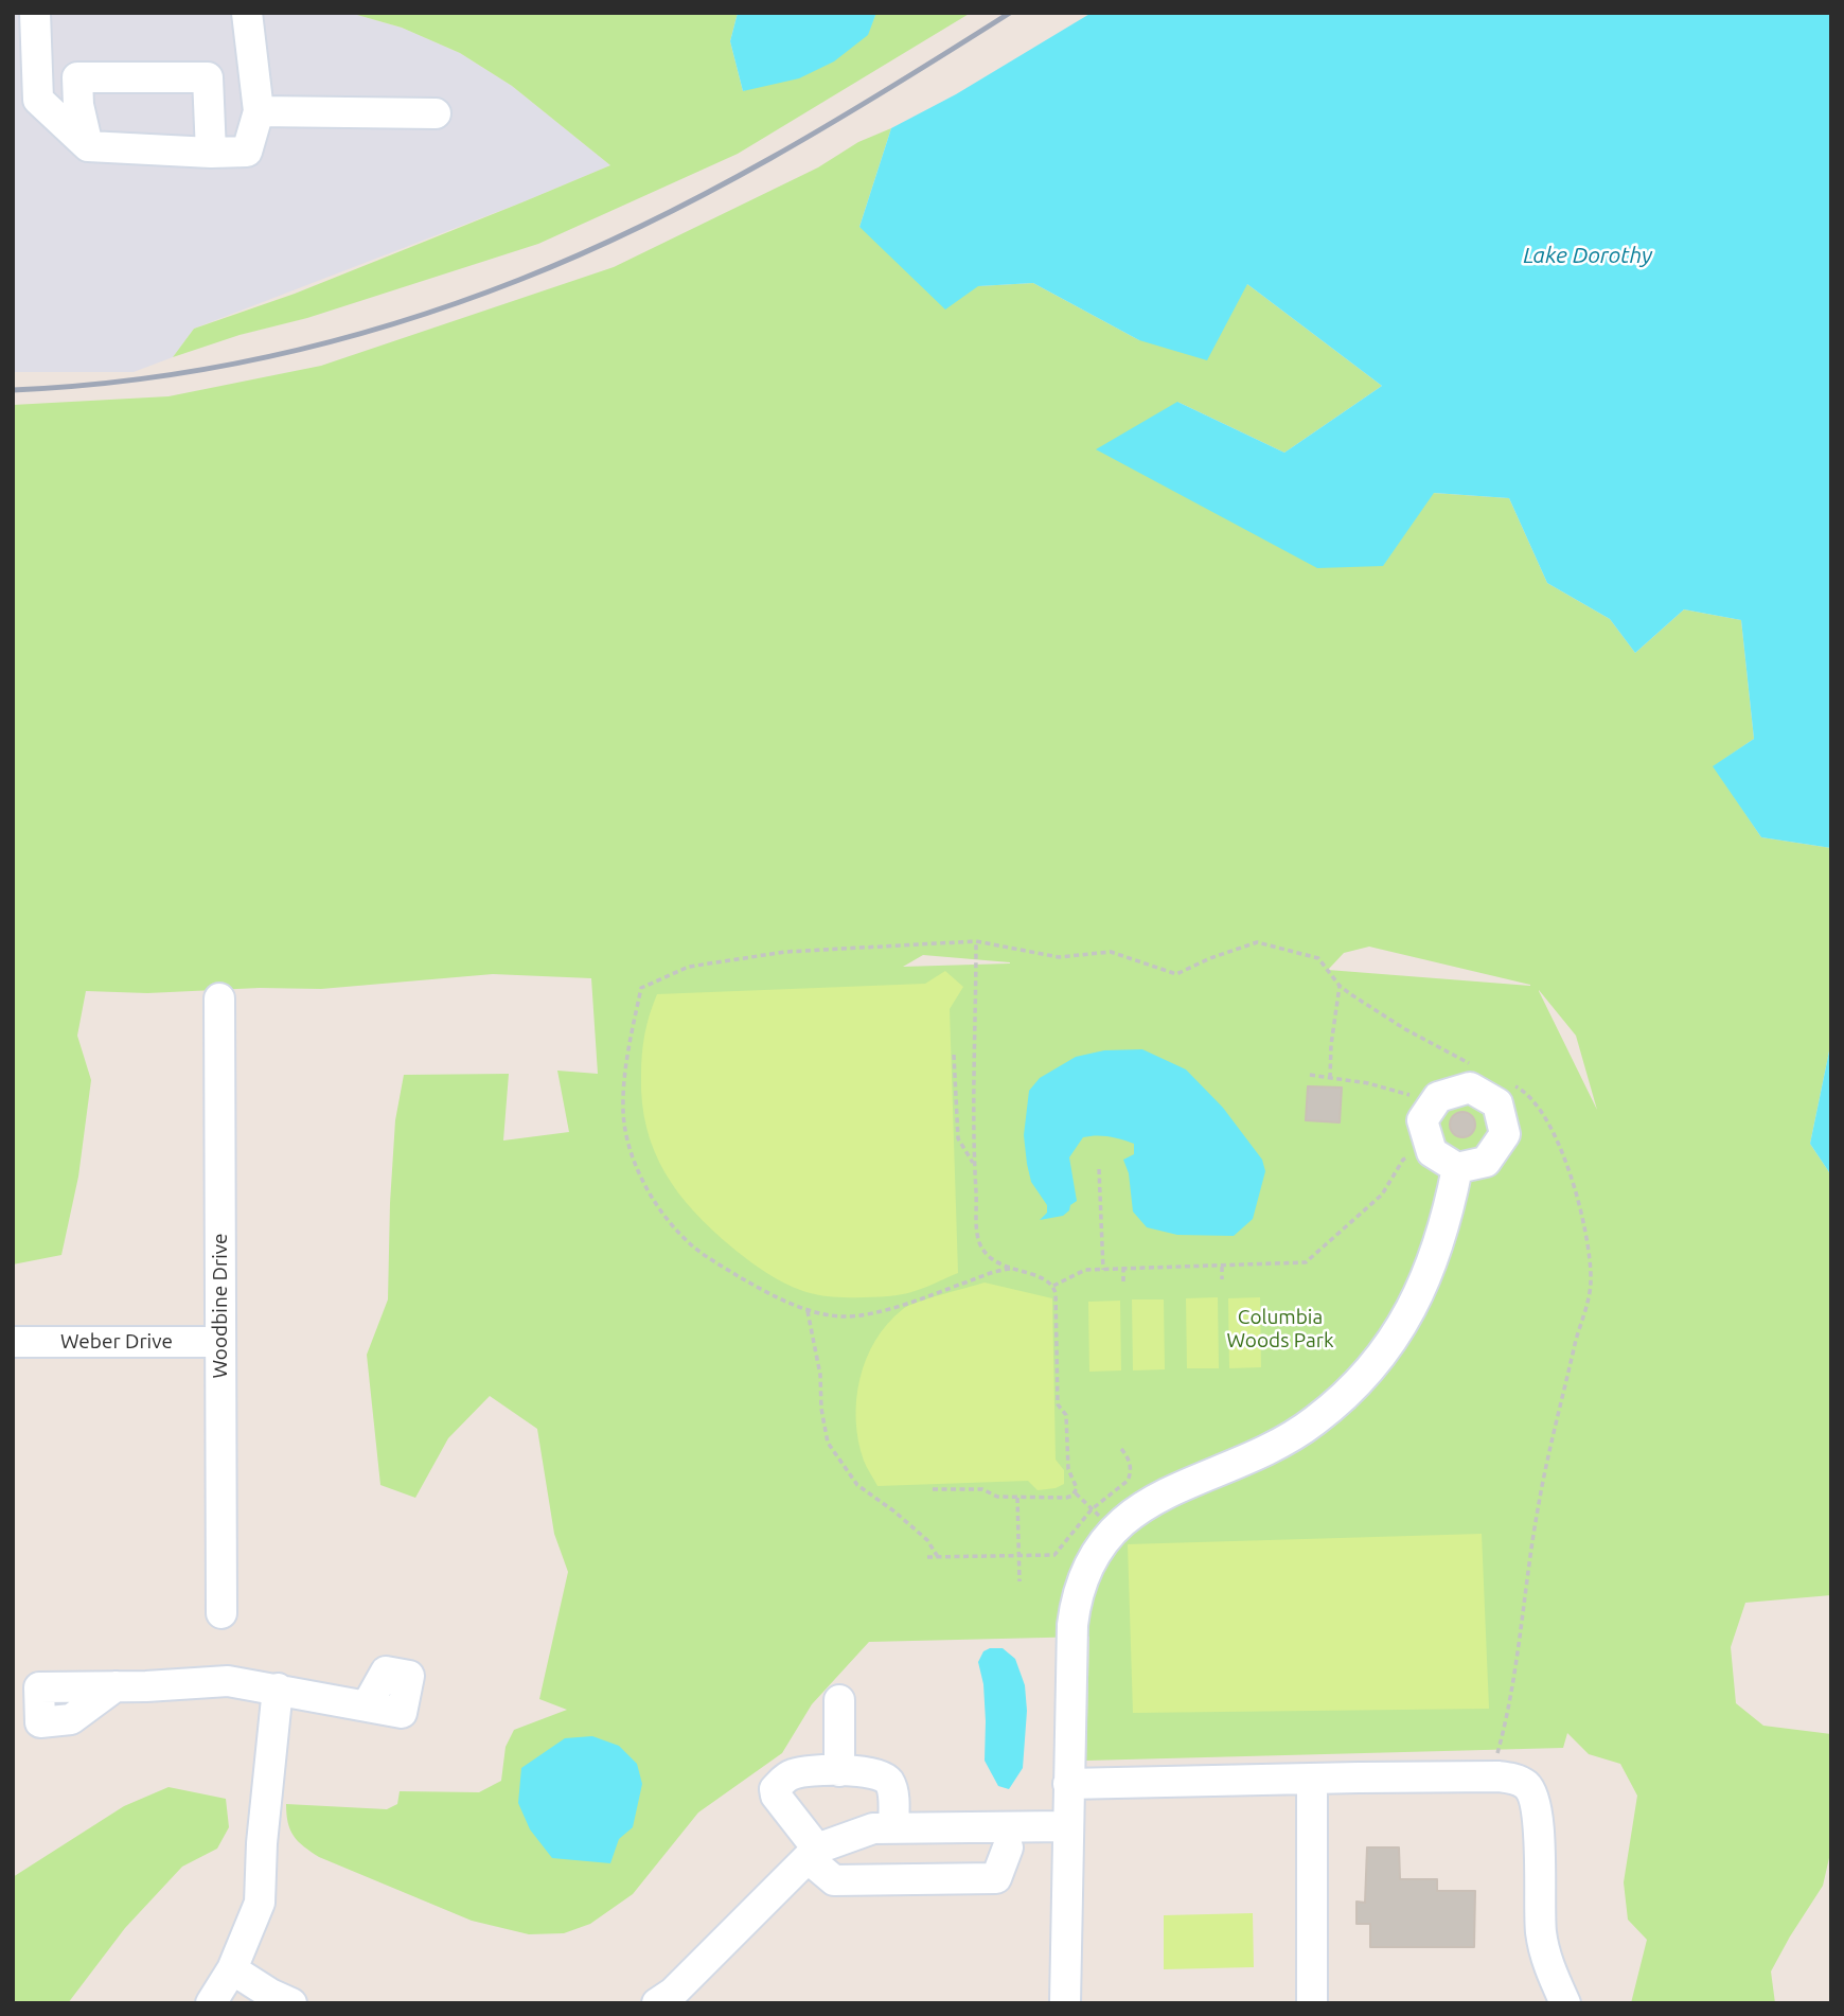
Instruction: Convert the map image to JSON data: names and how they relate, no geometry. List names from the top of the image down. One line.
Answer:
{"streets":{"street":["Woodbine Drive","Weber Drive"]},"crossings":[["Woodbine Drive","Weber Drive"]],"water":["Lake Dorothy"],"parks":["Columbia Woods Park"]}
